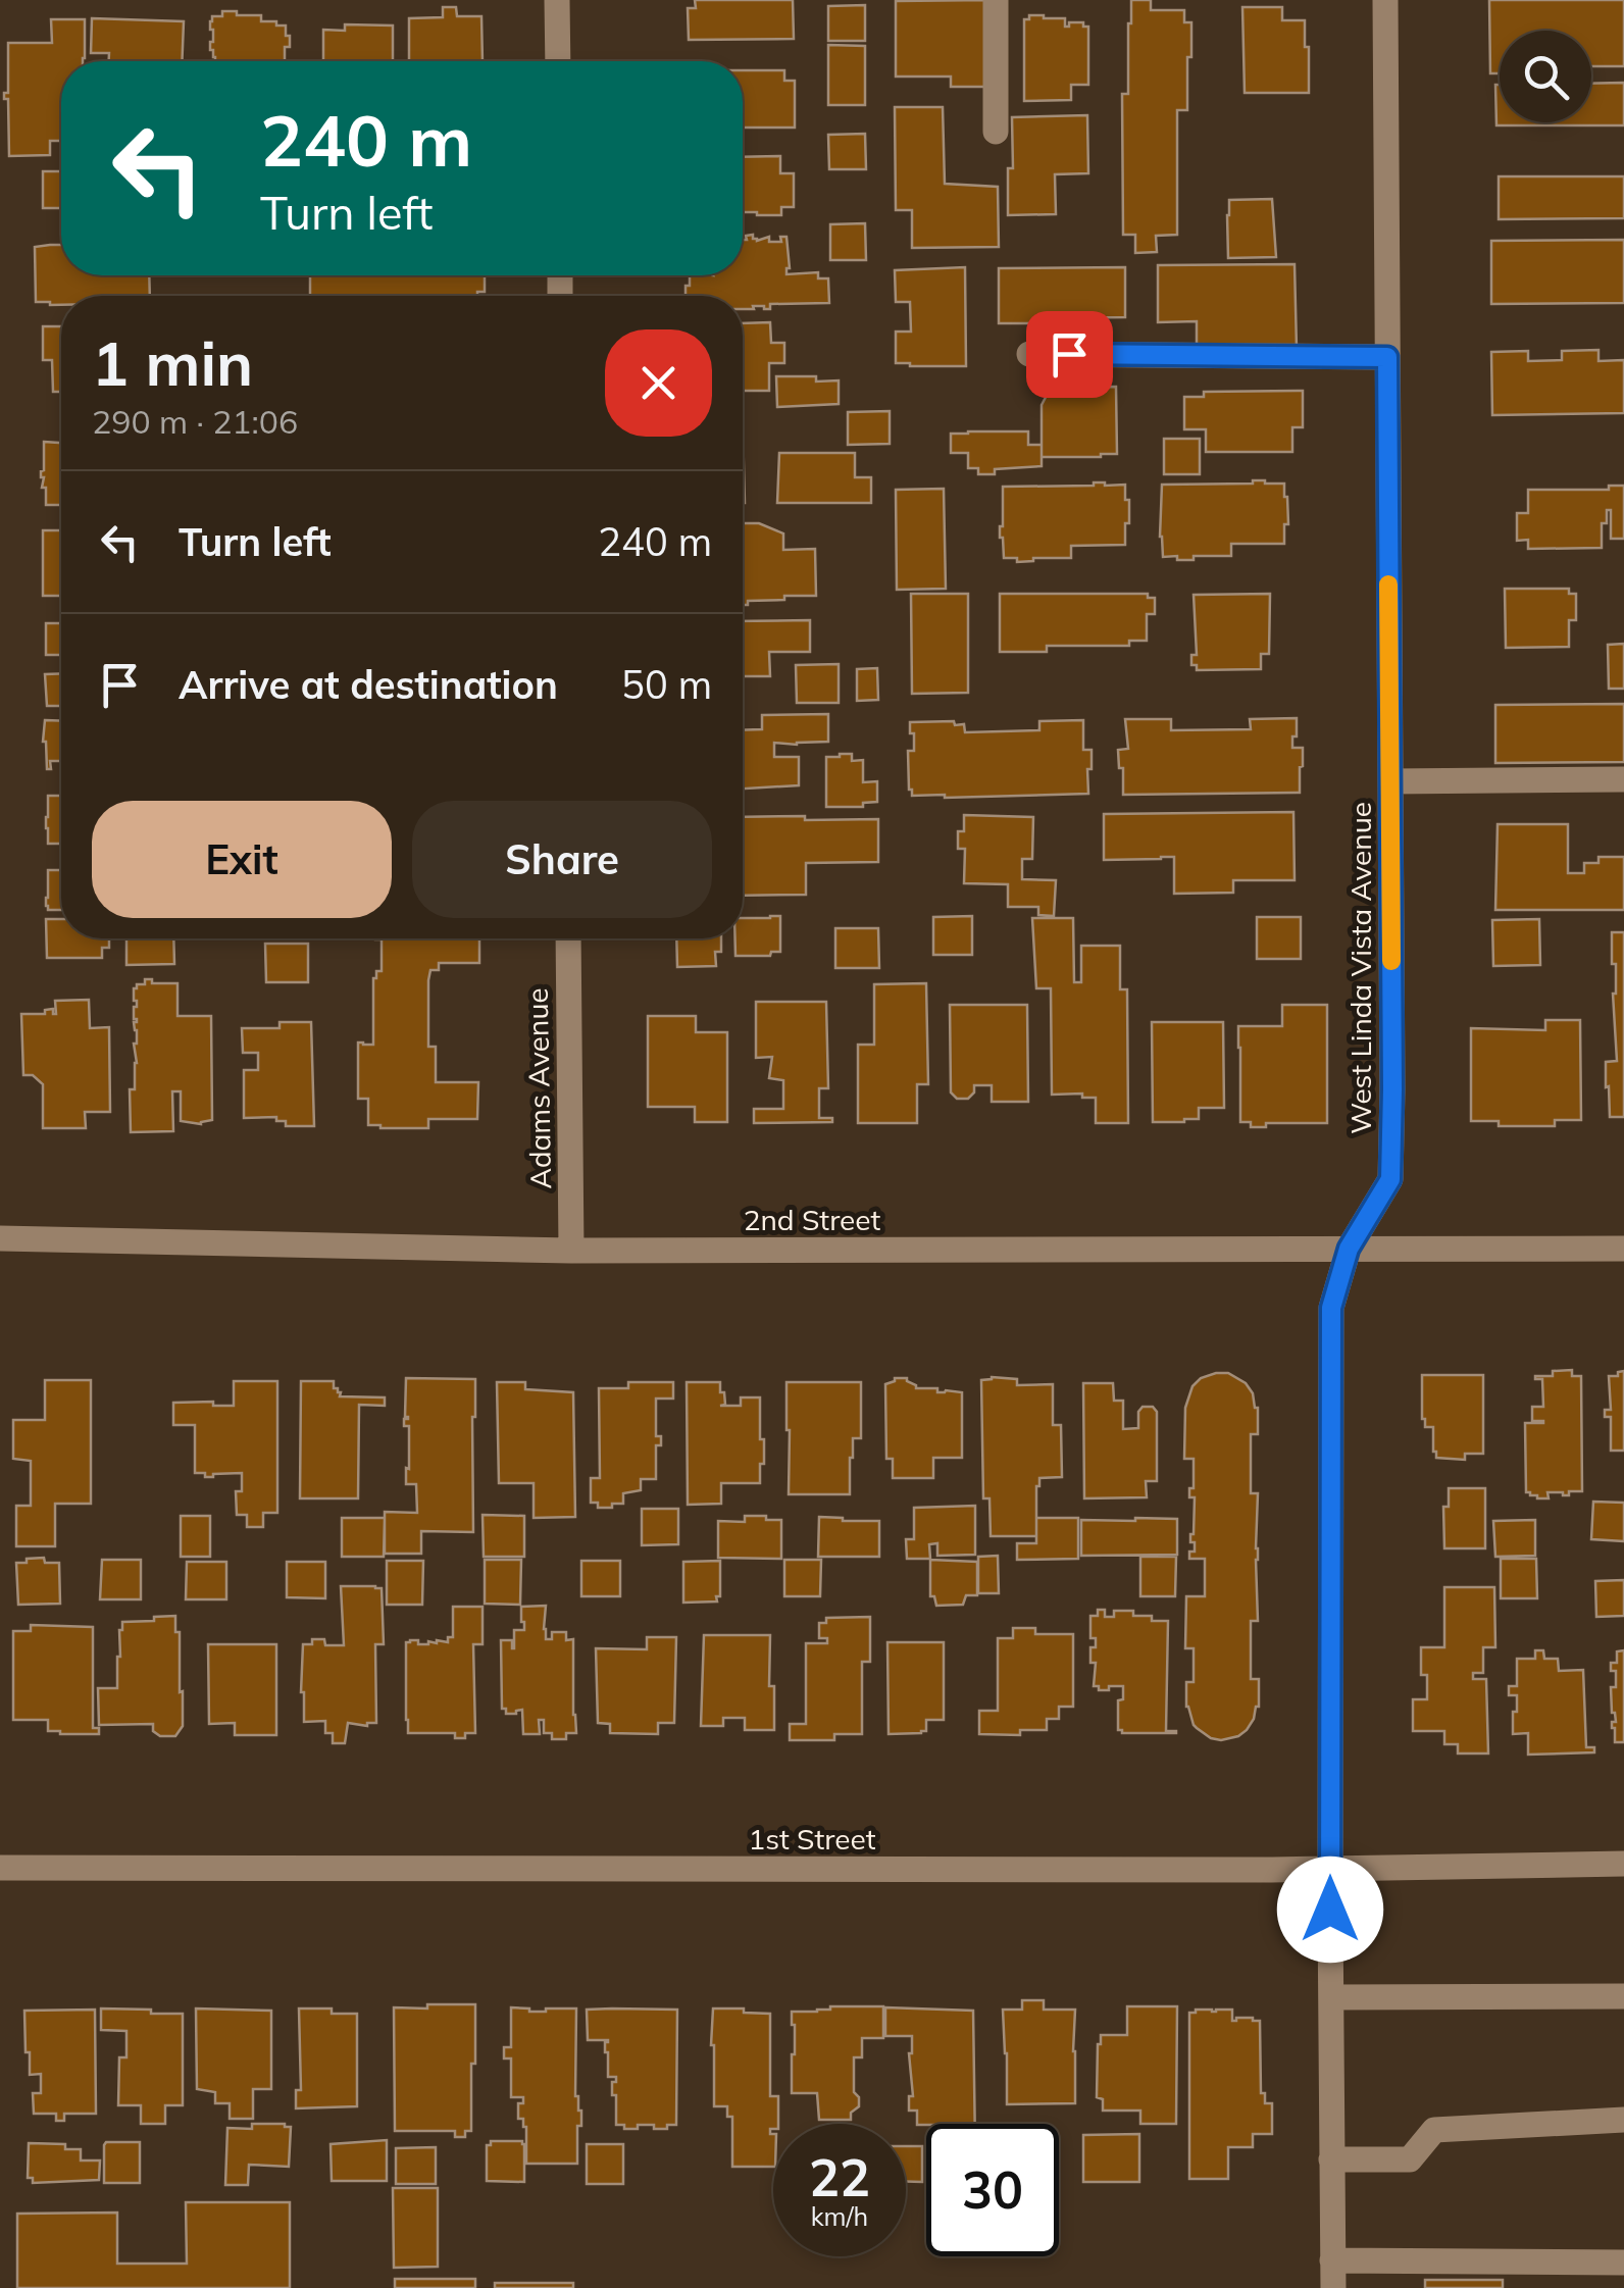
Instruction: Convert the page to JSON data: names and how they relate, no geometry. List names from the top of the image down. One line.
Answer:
{"streets":{"street":["West Linda Vista Avenue","Adams Avenue","2nd Street","1st Street"]},"crossings":[["West Linda Vista Avenue","2nd Street"],["West Linda Vista Avenue","1st Street"],["Adams Avenue","2nd Street"]],"page":{"turn":["240 m","Turn left"],"heading":["1 min","290 m · 21:06"],"list":[{"name":"Turn left","value":"240 m"},{"name":"Arrive at destination","value":"50 m"}],"buttons":["Exit","Share"],"speed":"22 km/h","limit":"30"}}
